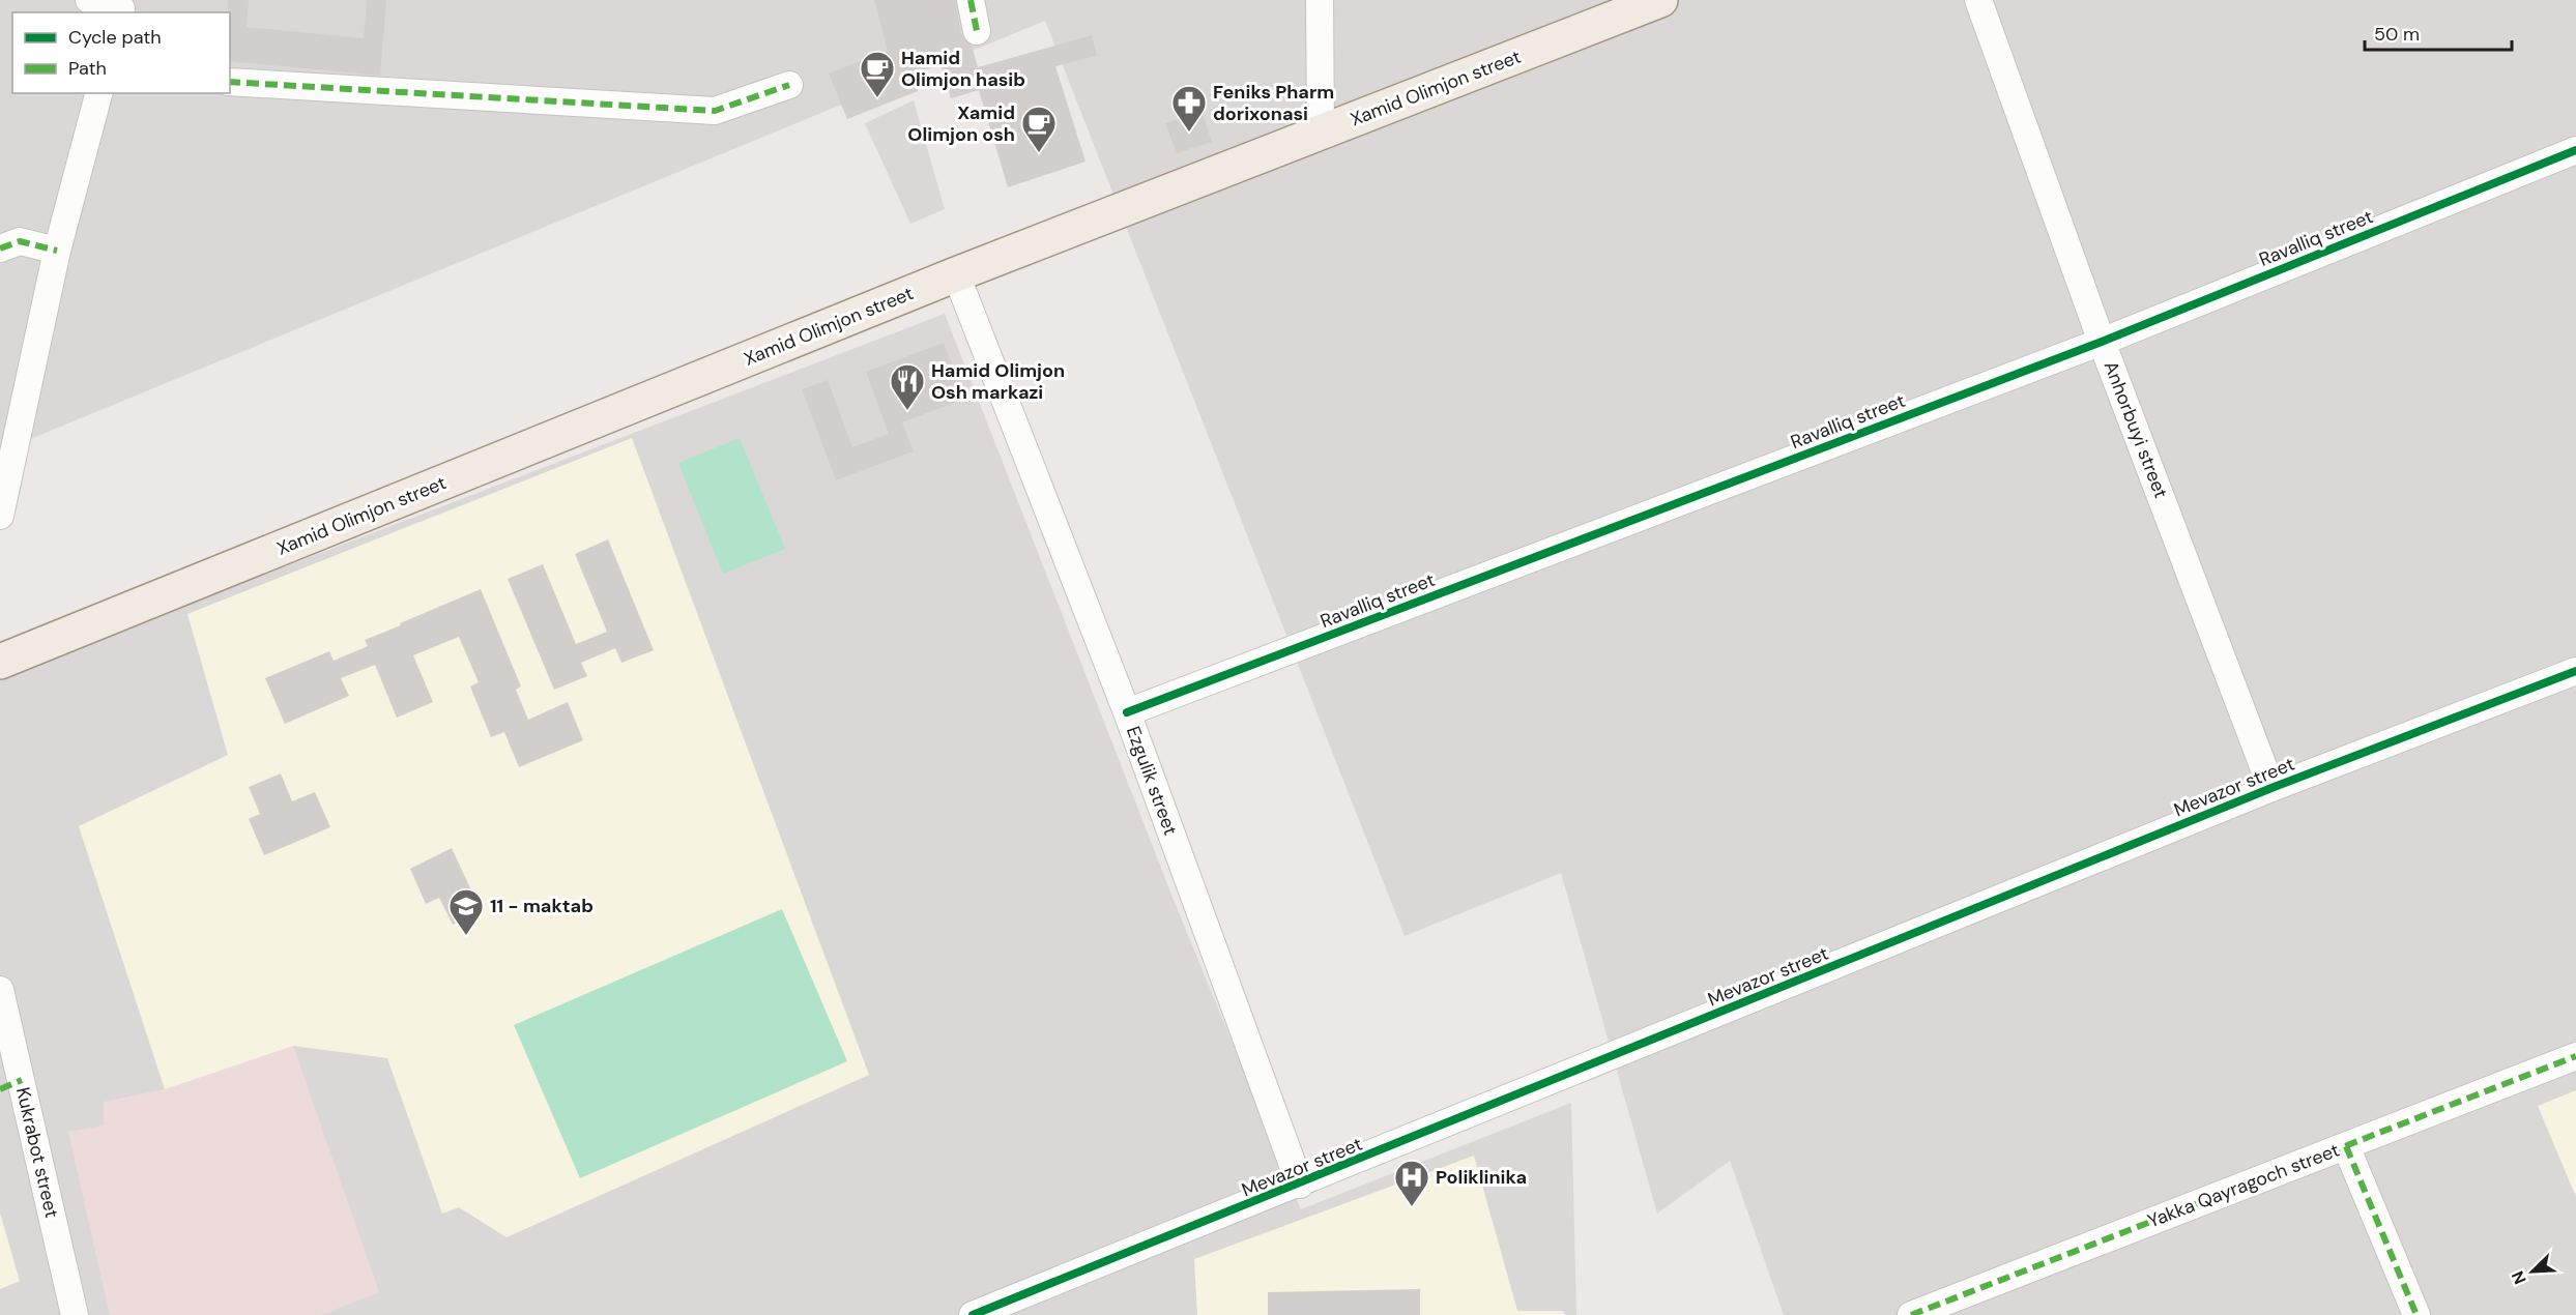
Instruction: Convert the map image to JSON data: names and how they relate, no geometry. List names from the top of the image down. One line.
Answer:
{"streets":{"main road":["Xamid Olimjon street"],"street":["Ravalliq street","Anhorbuyi street","Ezgulik street","Mevazor street","Kukrabot street","Yakka Qayragoch street"]},"crossings":[["Xamid Olimjon street","Ezgulik street"],["Ravalliq street","Anhorbuyi street"],["Ravalliq street","Ezgulik street"],["Anhorbuyi street","Mevazor street"],["Ezgulik street","Mevazor street"]],"places":{"cafe":["Hamid Olimjon hasib","Xamid Olimjon osh"],"pharmacy":["Feniks Pharm dorixonasi"],"restaurant":["Hamid Olimjon Osh markazi"],"school or university":["11 - maktab"],"hospital":["Poliklinika"]},"legend":["Cycle path","Path"],"scale_bar":"50 m","north":"bottom left"}
